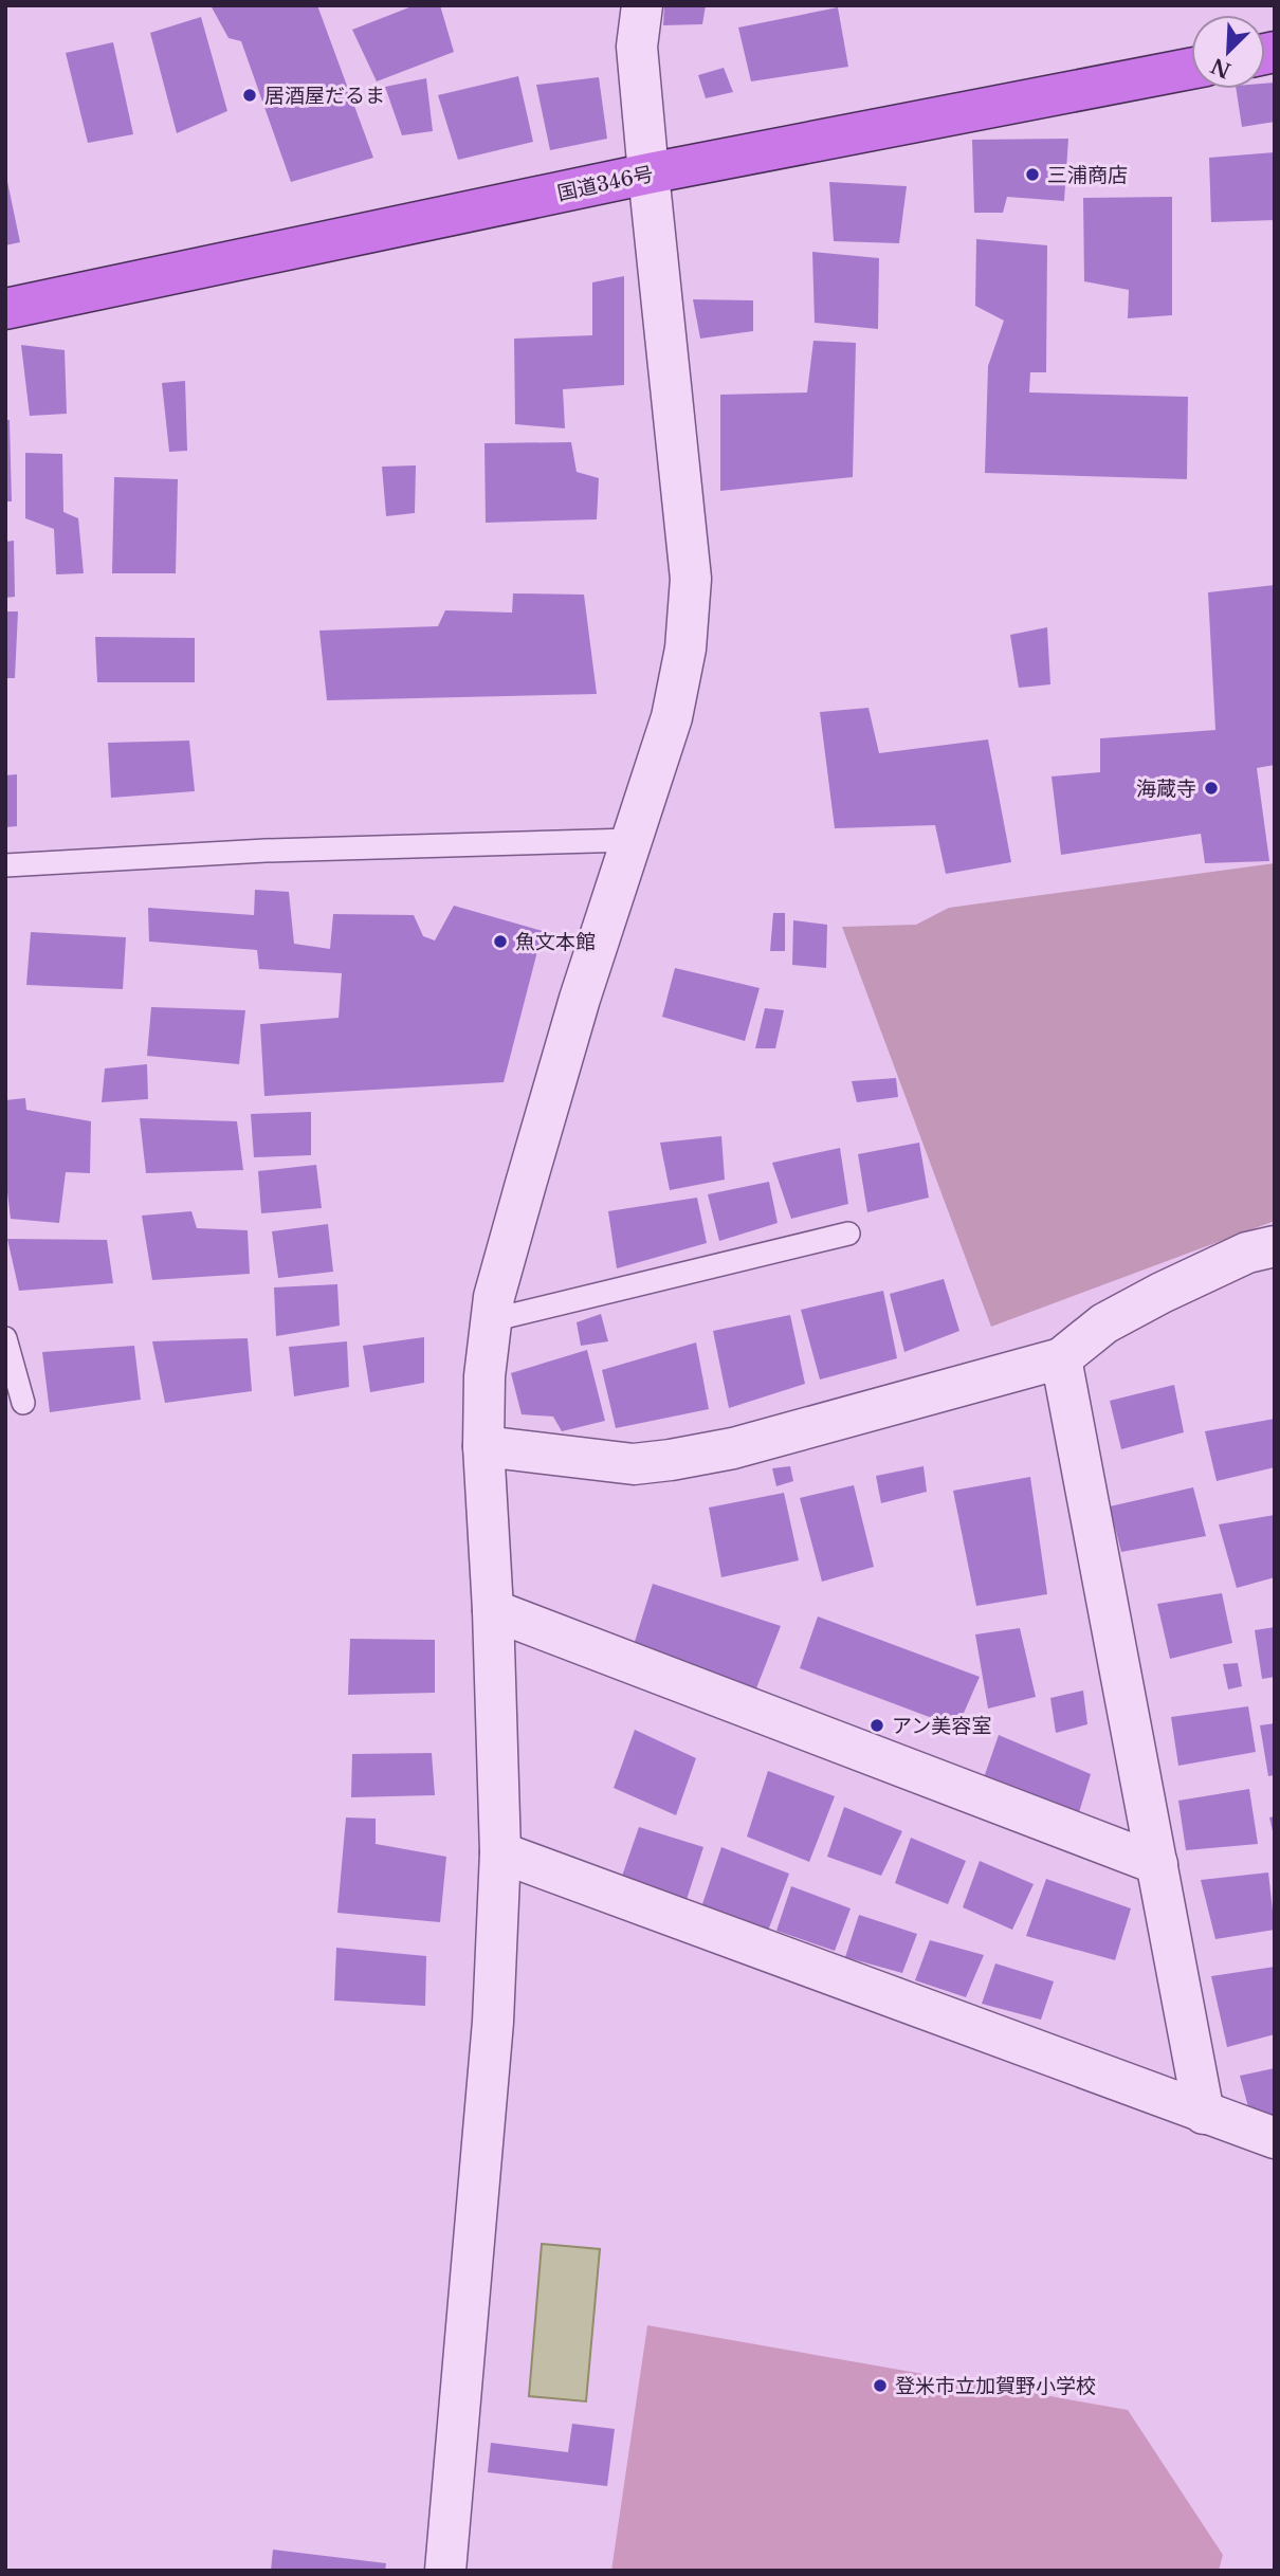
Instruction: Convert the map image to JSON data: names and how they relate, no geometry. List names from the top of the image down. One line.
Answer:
{"streets":{"highway":["国道346号"]},"places":["居酒屋だるま","三浦商店","海蔵寺","魚文本館","アン美容室","登米市立加賀野小学校"],"north":"bottom left"}
